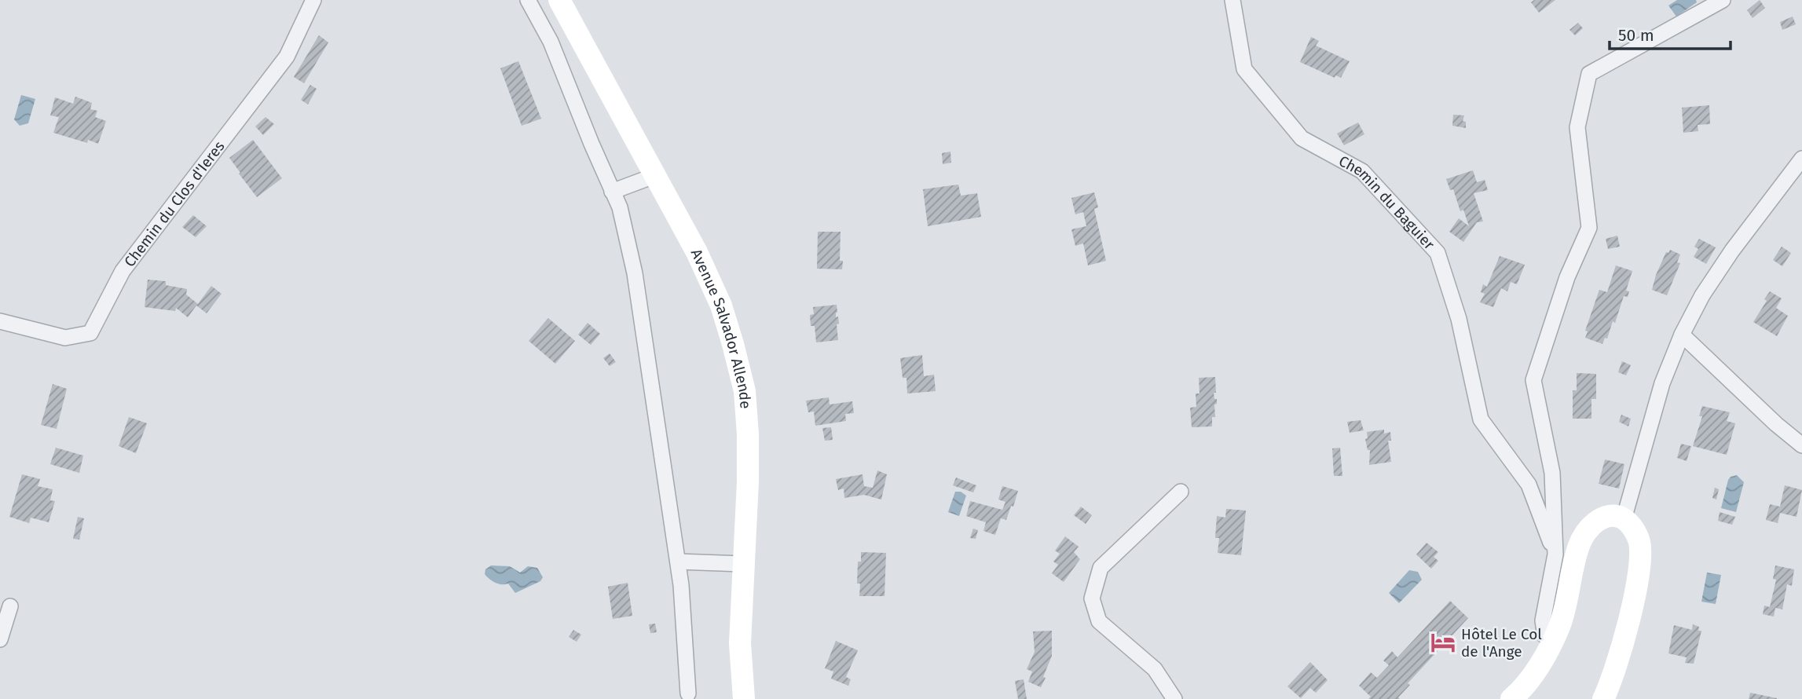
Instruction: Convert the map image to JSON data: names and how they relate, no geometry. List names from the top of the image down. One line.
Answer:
{"streets":{"main road":["Avenue Salvador Allende"],"street":["Chemin du Clos d'Ieres","Chemin du Baguier"]},"places":{"hotel":["Hôtel Le Col de l'Ange"]},"scale_bar":"50 m"}
